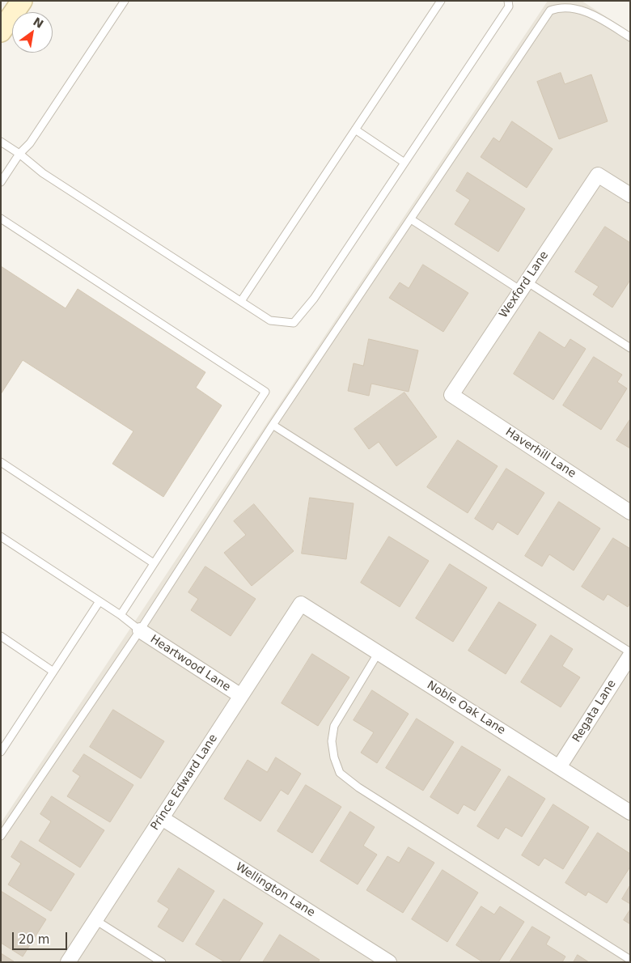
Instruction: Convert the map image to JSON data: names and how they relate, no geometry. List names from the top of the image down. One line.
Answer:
{"streets":{"street":["Wexford Lane","Haverhill Lane","Heartwood Lane","Noble Oak Lane","Regata Lane","Prince Edward Lane","Wellington Lane"]},"crossings":[["Wexford Lane","Haverhill Lane"],["Heartwood Lane","Prince Edward Lane"],["Noble Oak Lane","Regata Lane"],["Noble Oak Lane","Prince Edward Lane"],["Prince Edward Lane","Wellington Lane"]],"scale_bar":"20 m","north":"top right"}
